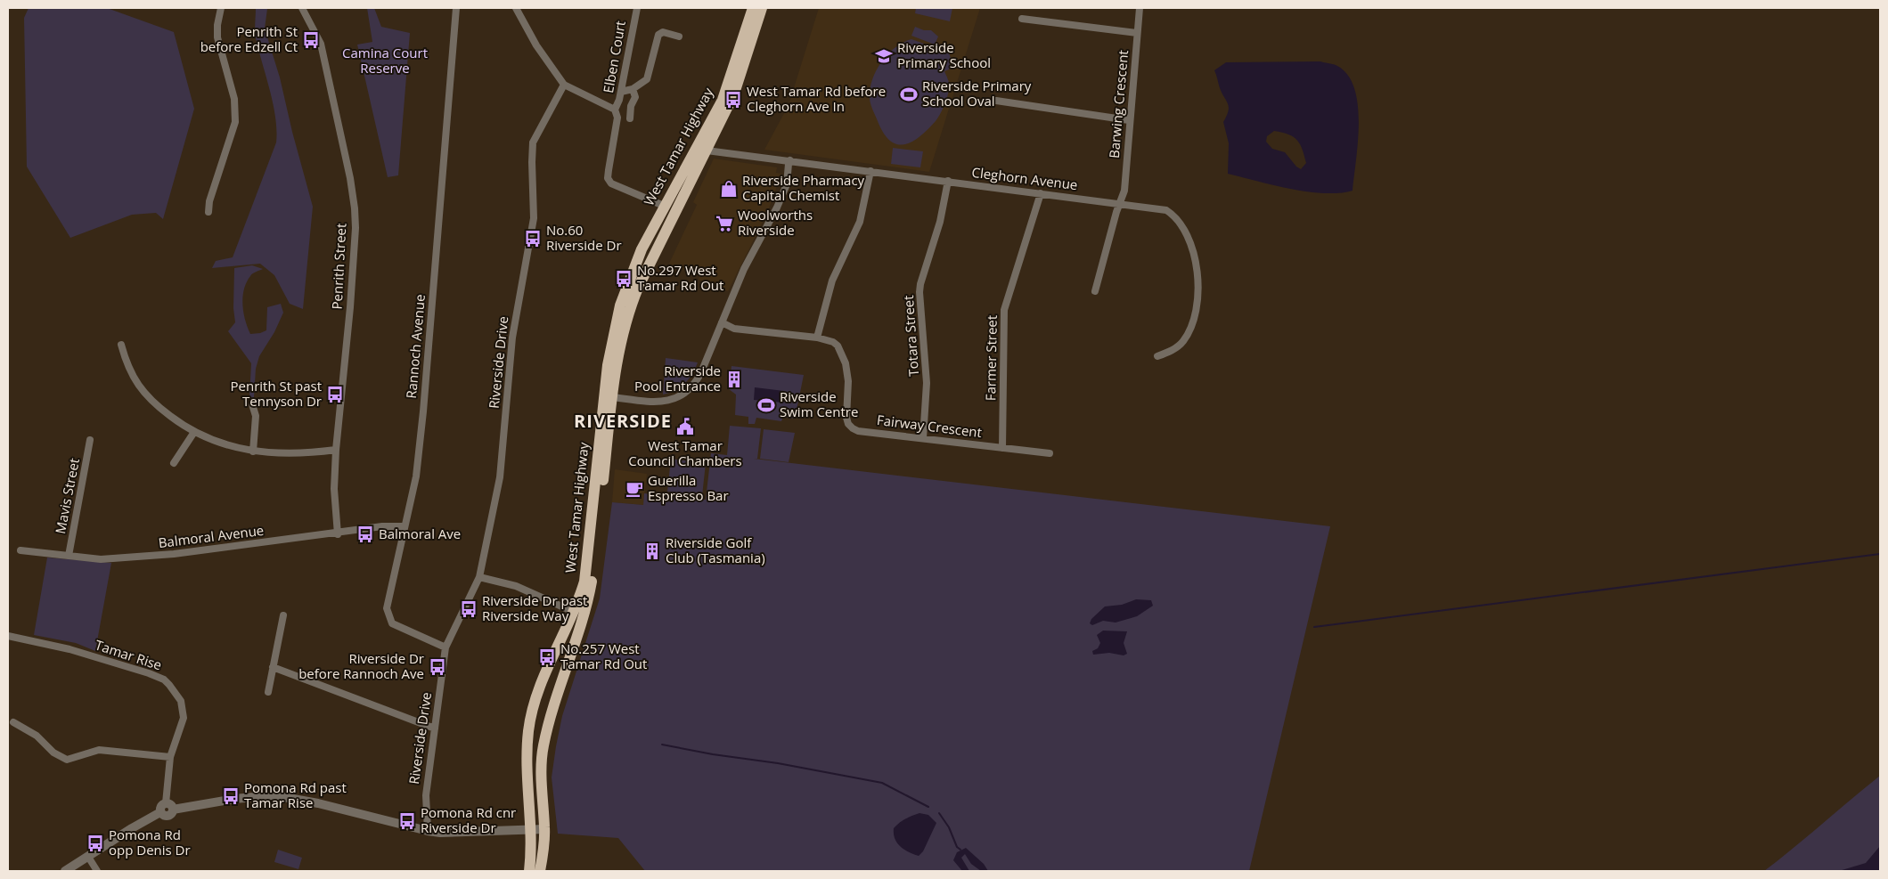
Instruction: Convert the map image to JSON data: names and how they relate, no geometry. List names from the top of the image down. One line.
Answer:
{"streets":{"highway":["West Tamar Highway"],"street":["Elben Court","Barwing Crescent","Cleghorn Avenue","Penrith Street","Totara Street","Rannoch Avenue","Farmer Street","Riverside Drive","Fairway Crescent","Mavis Street","Balmoral Avenue","Tamar Rise"]},"crossings":[["Barwing Crescent","Cleghorn Avenue"],["West Tamar Highway","Cleghorn Avenue"],["Cleghorn Avenue","Totara Street"],["Cleghorn Avenue","Farmer Street"],["Penrith Street","Balmoral Avenue"],["Totara Street","Fairway Crescent"],["Rannoch Avenue","Riverside Drive"],["Rannoch Avenue","Balmoral Avenue"],["Farmer Street","Fairway Crescent"],["Mavis Street","Balmoral Avenue"]],"districts":["RIVERSIDE"],"parks":["Camina Court Reserve"],"places":{"bus stop":["Penrith St before Edzell Ct","West Tamar Rd before Cleghorn Ave In","No.60 Riverside Dr","No.297 West Tamar Rd Out","Penrith St past Tennyson Dr","Balmoral Ave","Riverside Dr past Riverside Way","No.257 West Tamar Rd Out","Riverside Dr before Rannoch Ave","Pomona Rd past Tamar Rise","Pomona Rd cnr Riverside Dr","Pomona Rd opp Denis Dr"],"school or university":["Riverside Primary School"],"sports":["Riverside Primary School Oval","Riverside Swim Centre"],"shop":["Riverside Pharmacy Capital Chemist"],"supermarket":["Woolworths Riverside"],"building":["Riverside Pool Entrance","Riverside Golf Club (Tasmania)"],"public building":["West Tamar Council Chambers"],"cafe":["Guerilla Espresso Bar"]}}
